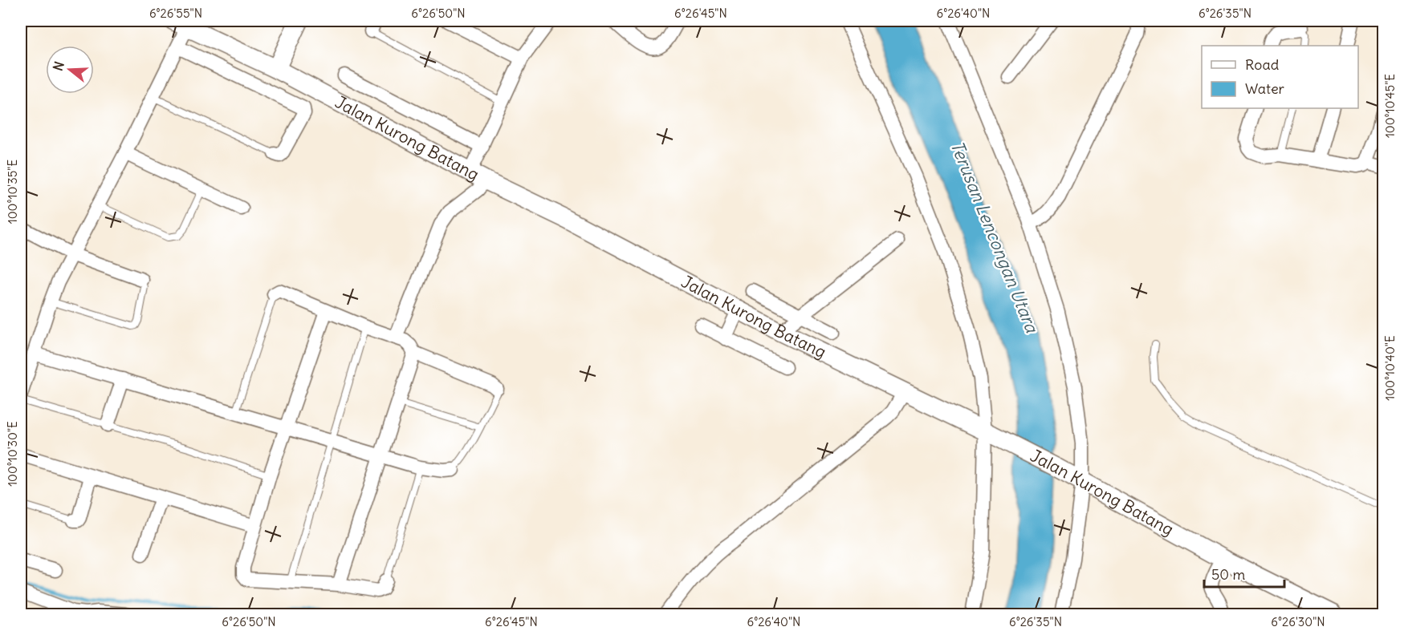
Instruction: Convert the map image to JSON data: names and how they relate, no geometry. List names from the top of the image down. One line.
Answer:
{"streets":{"street":["Jalan Kurong Batang"]},"water":["Terusan Lencongan Utara"],"legend":["Road","Water"],"scale_bar":"50 m","north":"left","coordinates":["6°26'55\"N","6°26'50\"N","6°26'45\"N","6°26'40\"N","6°26'35\"N","100°10'45\"E","100°10'35\"E","100°10'40\"E","100°10'30\"E","6°26'30\"N"]}
